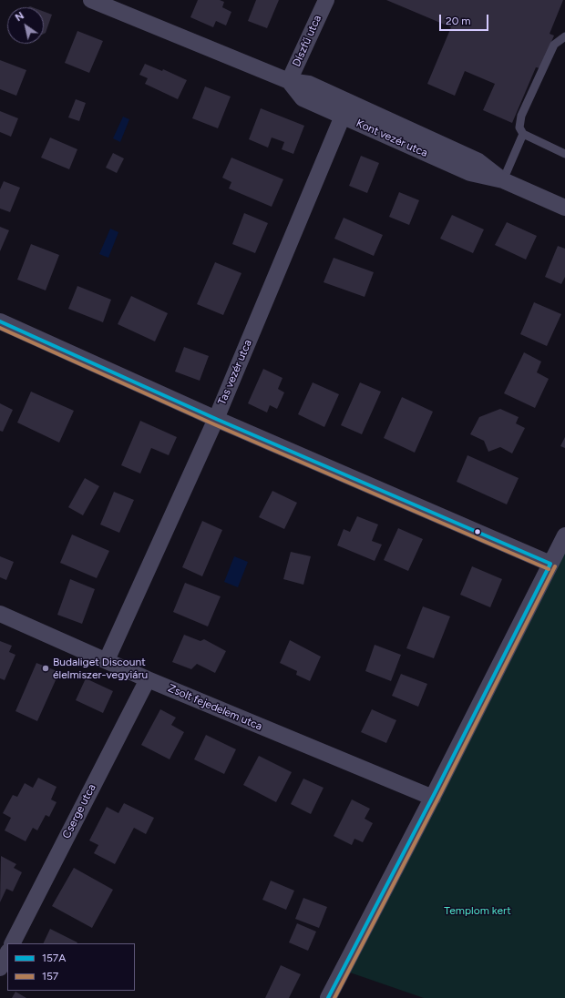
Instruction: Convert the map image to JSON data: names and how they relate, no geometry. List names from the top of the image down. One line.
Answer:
{"streets":{"street":["Díszfű utca","Kont vezér utca","Tas vezér utca","Zsolt fejedelem utca","Cserge utca"]},"crossings":[["Díszfű utca","Kont vezér utca"],["Kont vezér utca","Tas vezér utca"],["Tas vezér utca","Zsolt fejedelem utca"],["Zsolt fejedelem utca","Cserge utca"]],"parks":["Templom kert"],"places":["Budaliget Discount élelmiszer-vegyiáru"],"lines":["transit line 157A","transit line 157"],"legend":["157A","157"],"scale_bar":"20 m","north":"top left"}
